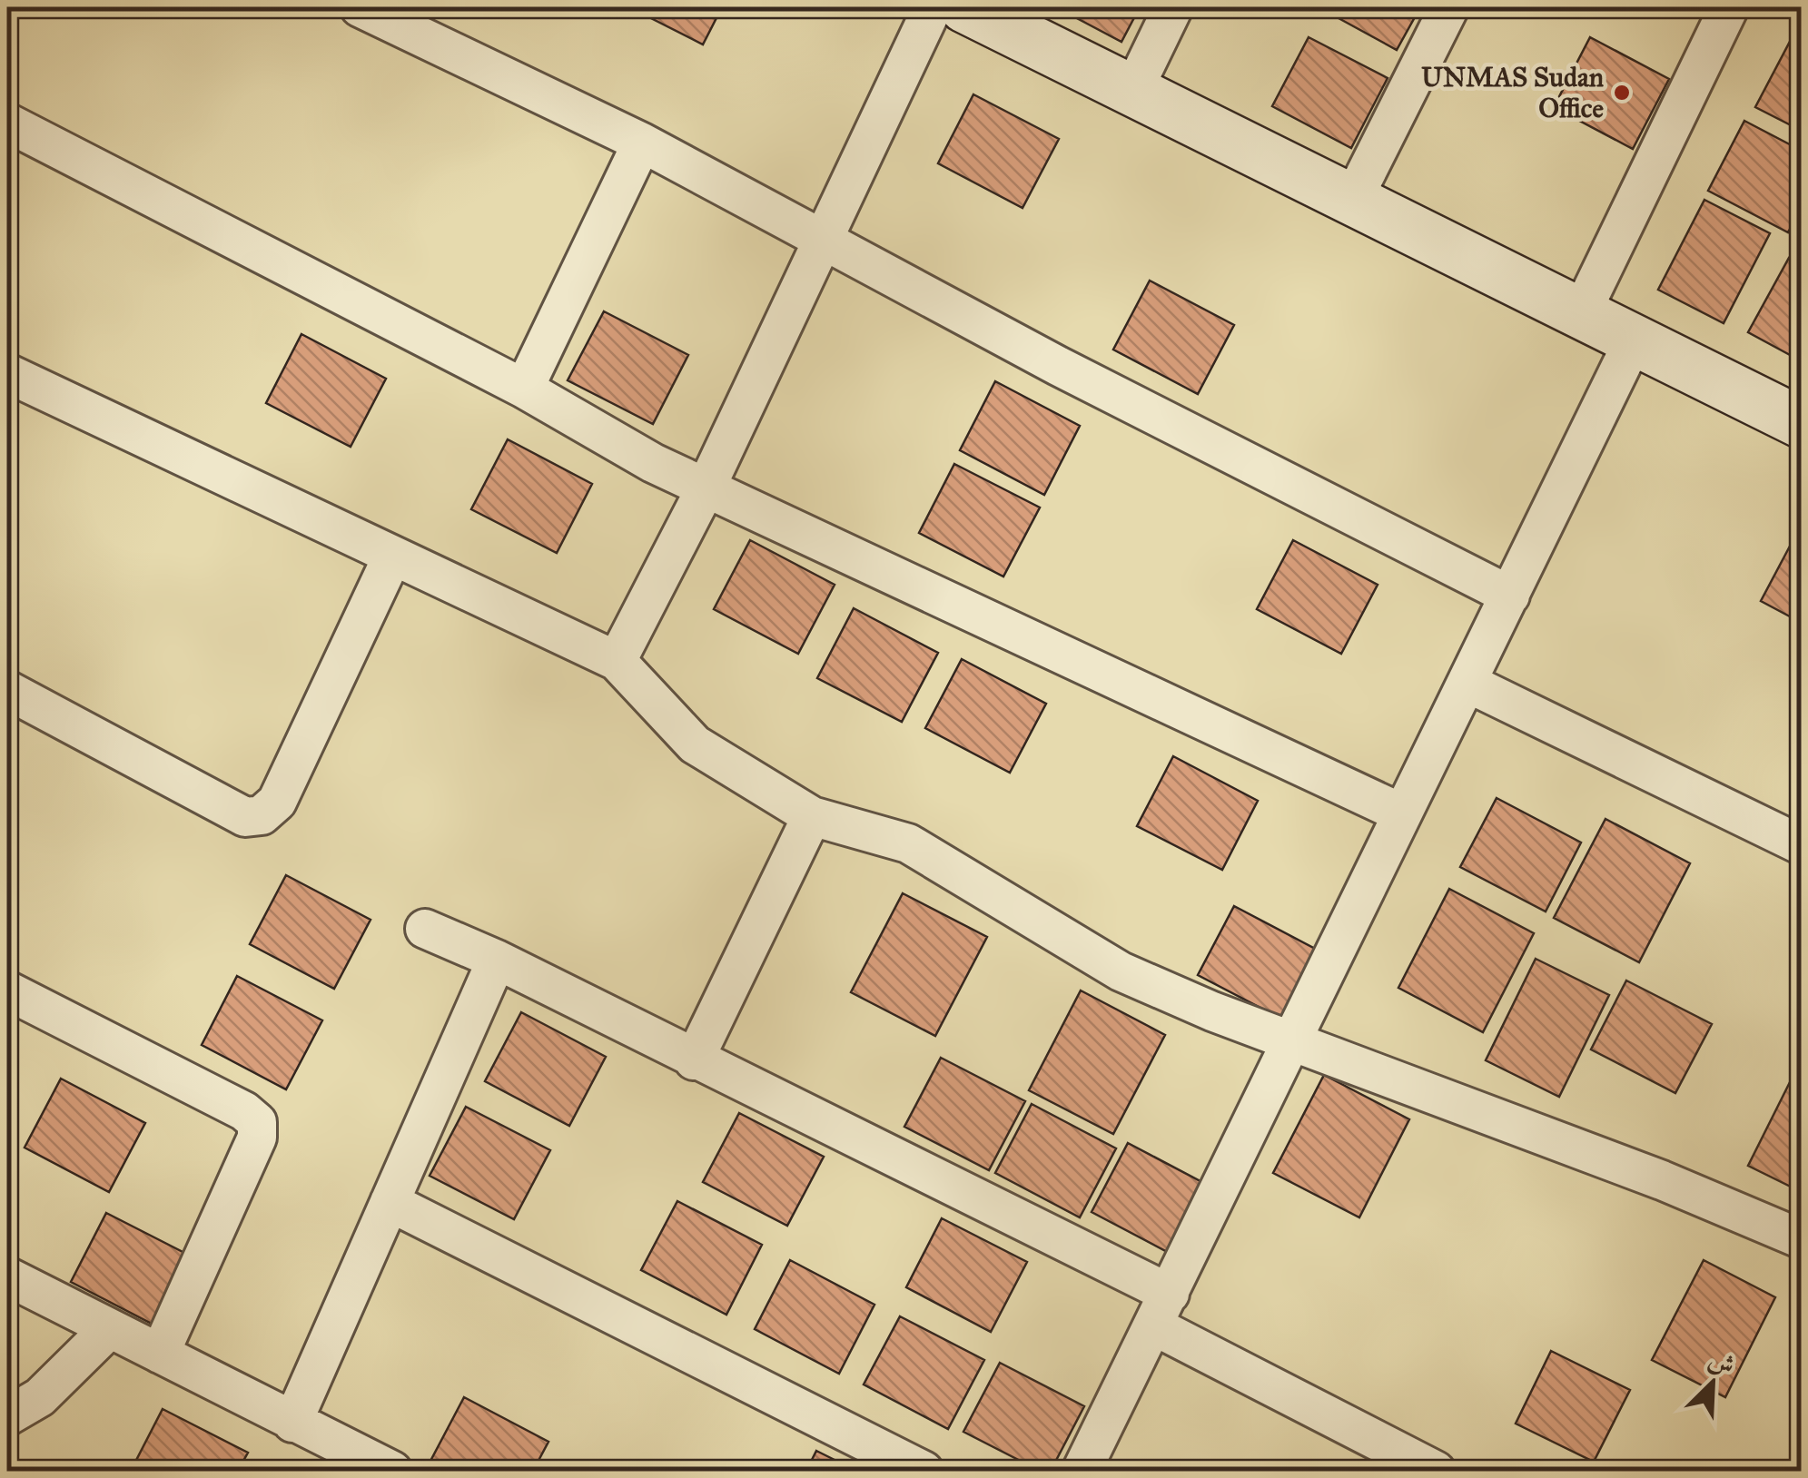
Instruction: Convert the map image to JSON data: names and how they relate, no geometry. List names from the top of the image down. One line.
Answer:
{"places":["UNMAS Sudan Office"],"north":"top right"}
